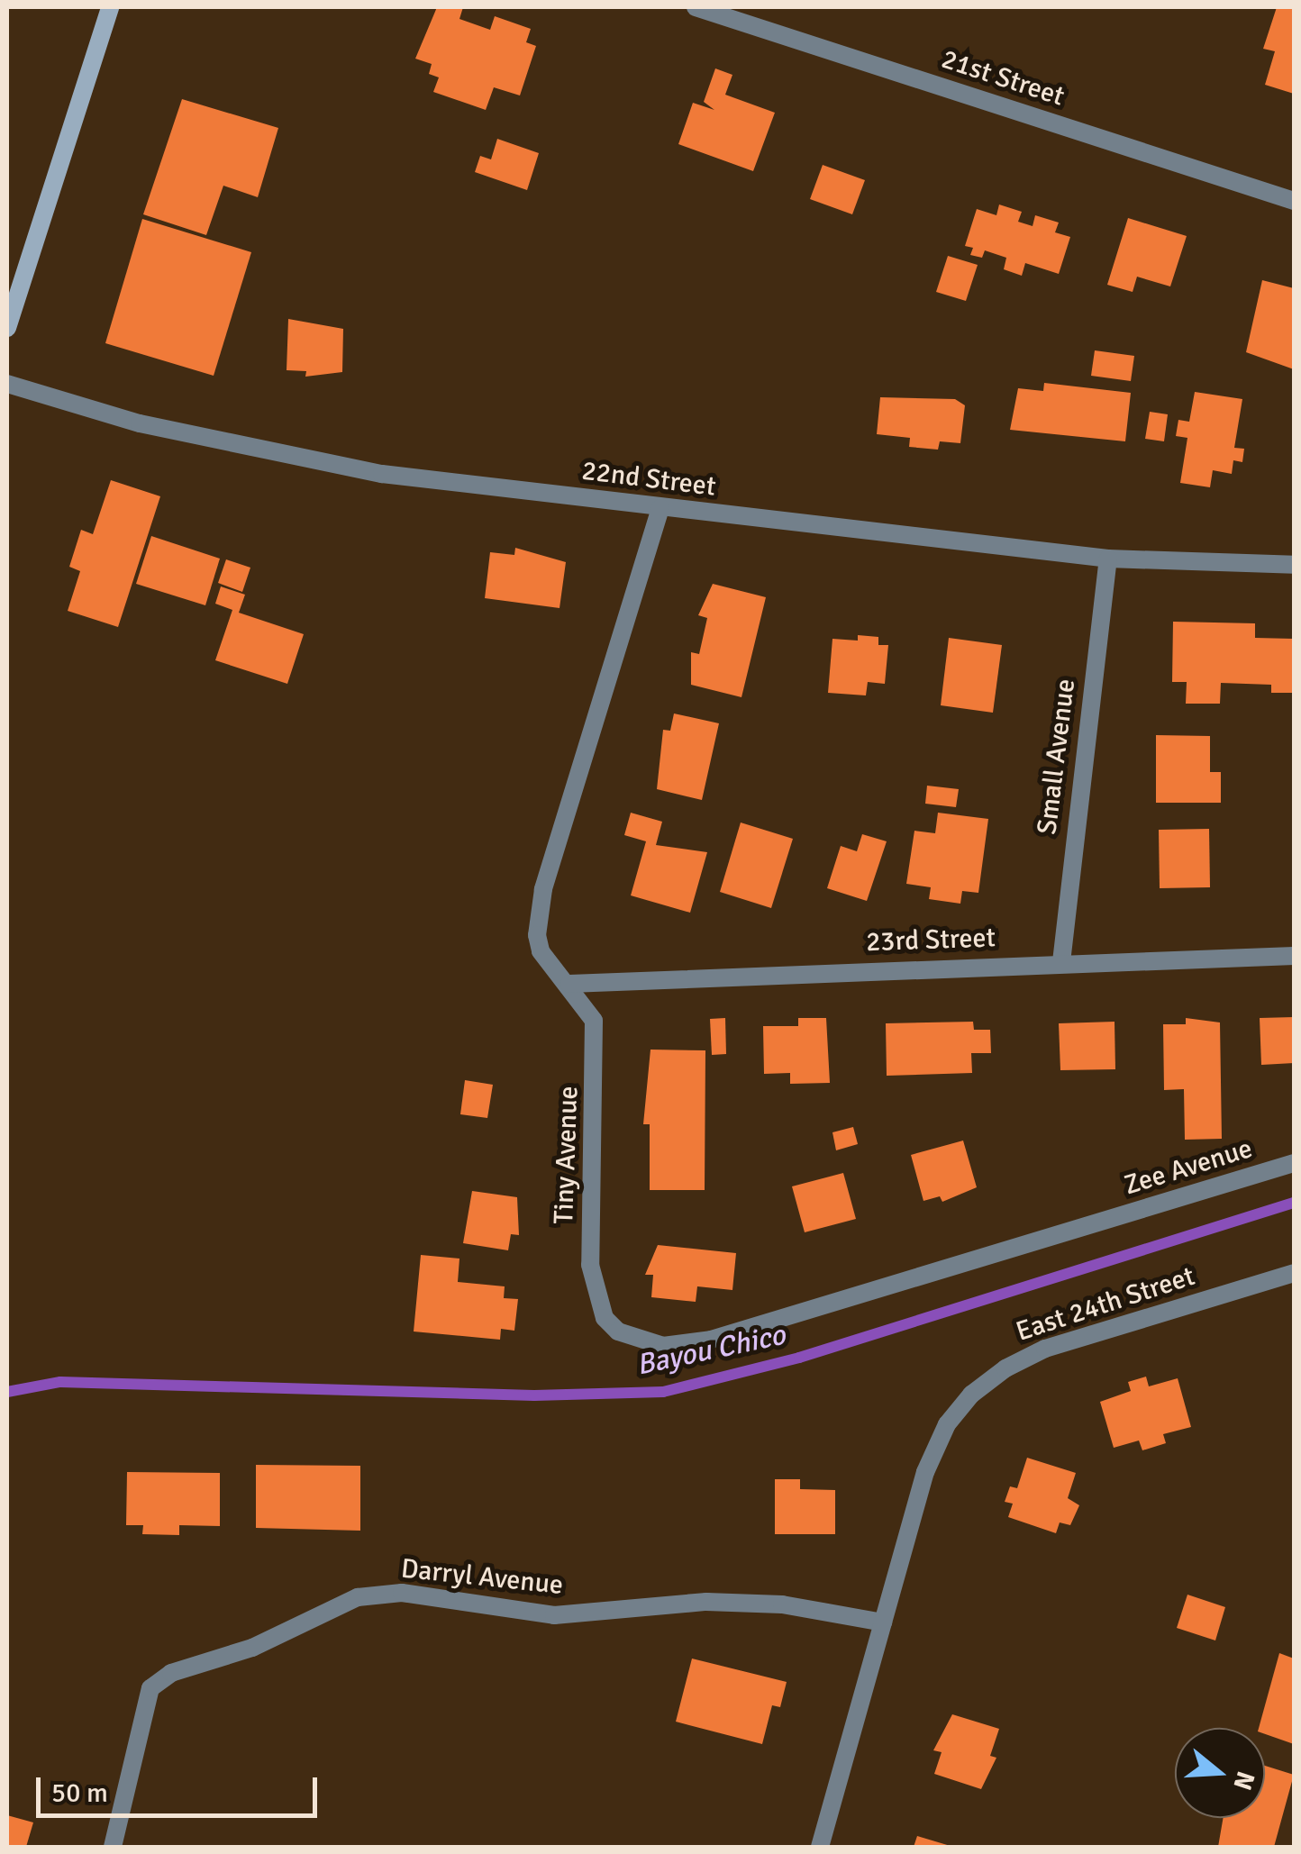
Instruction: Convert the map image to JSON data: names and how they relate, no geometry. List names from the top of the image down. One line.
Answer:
{"streets":{"street":["21st Street","22nd Street","Small Avenue","23rd Street","Tiny Avenue","Zee Avenue","East 24th Street","Darryl Avenue"]},"crossings":[["22nd Street","Small Avenue"],["22nd Street","Tiny Avenue"],["Small Avenue","23rd Street"],["23rd Street","Tiny Avenue"],["Tiny Avenue","Zee Avenue"],["East 24th Street","Darryl Avenue"]],"water":["Bayou Chico"],"scale_bar":"50 m","north":"right"}
